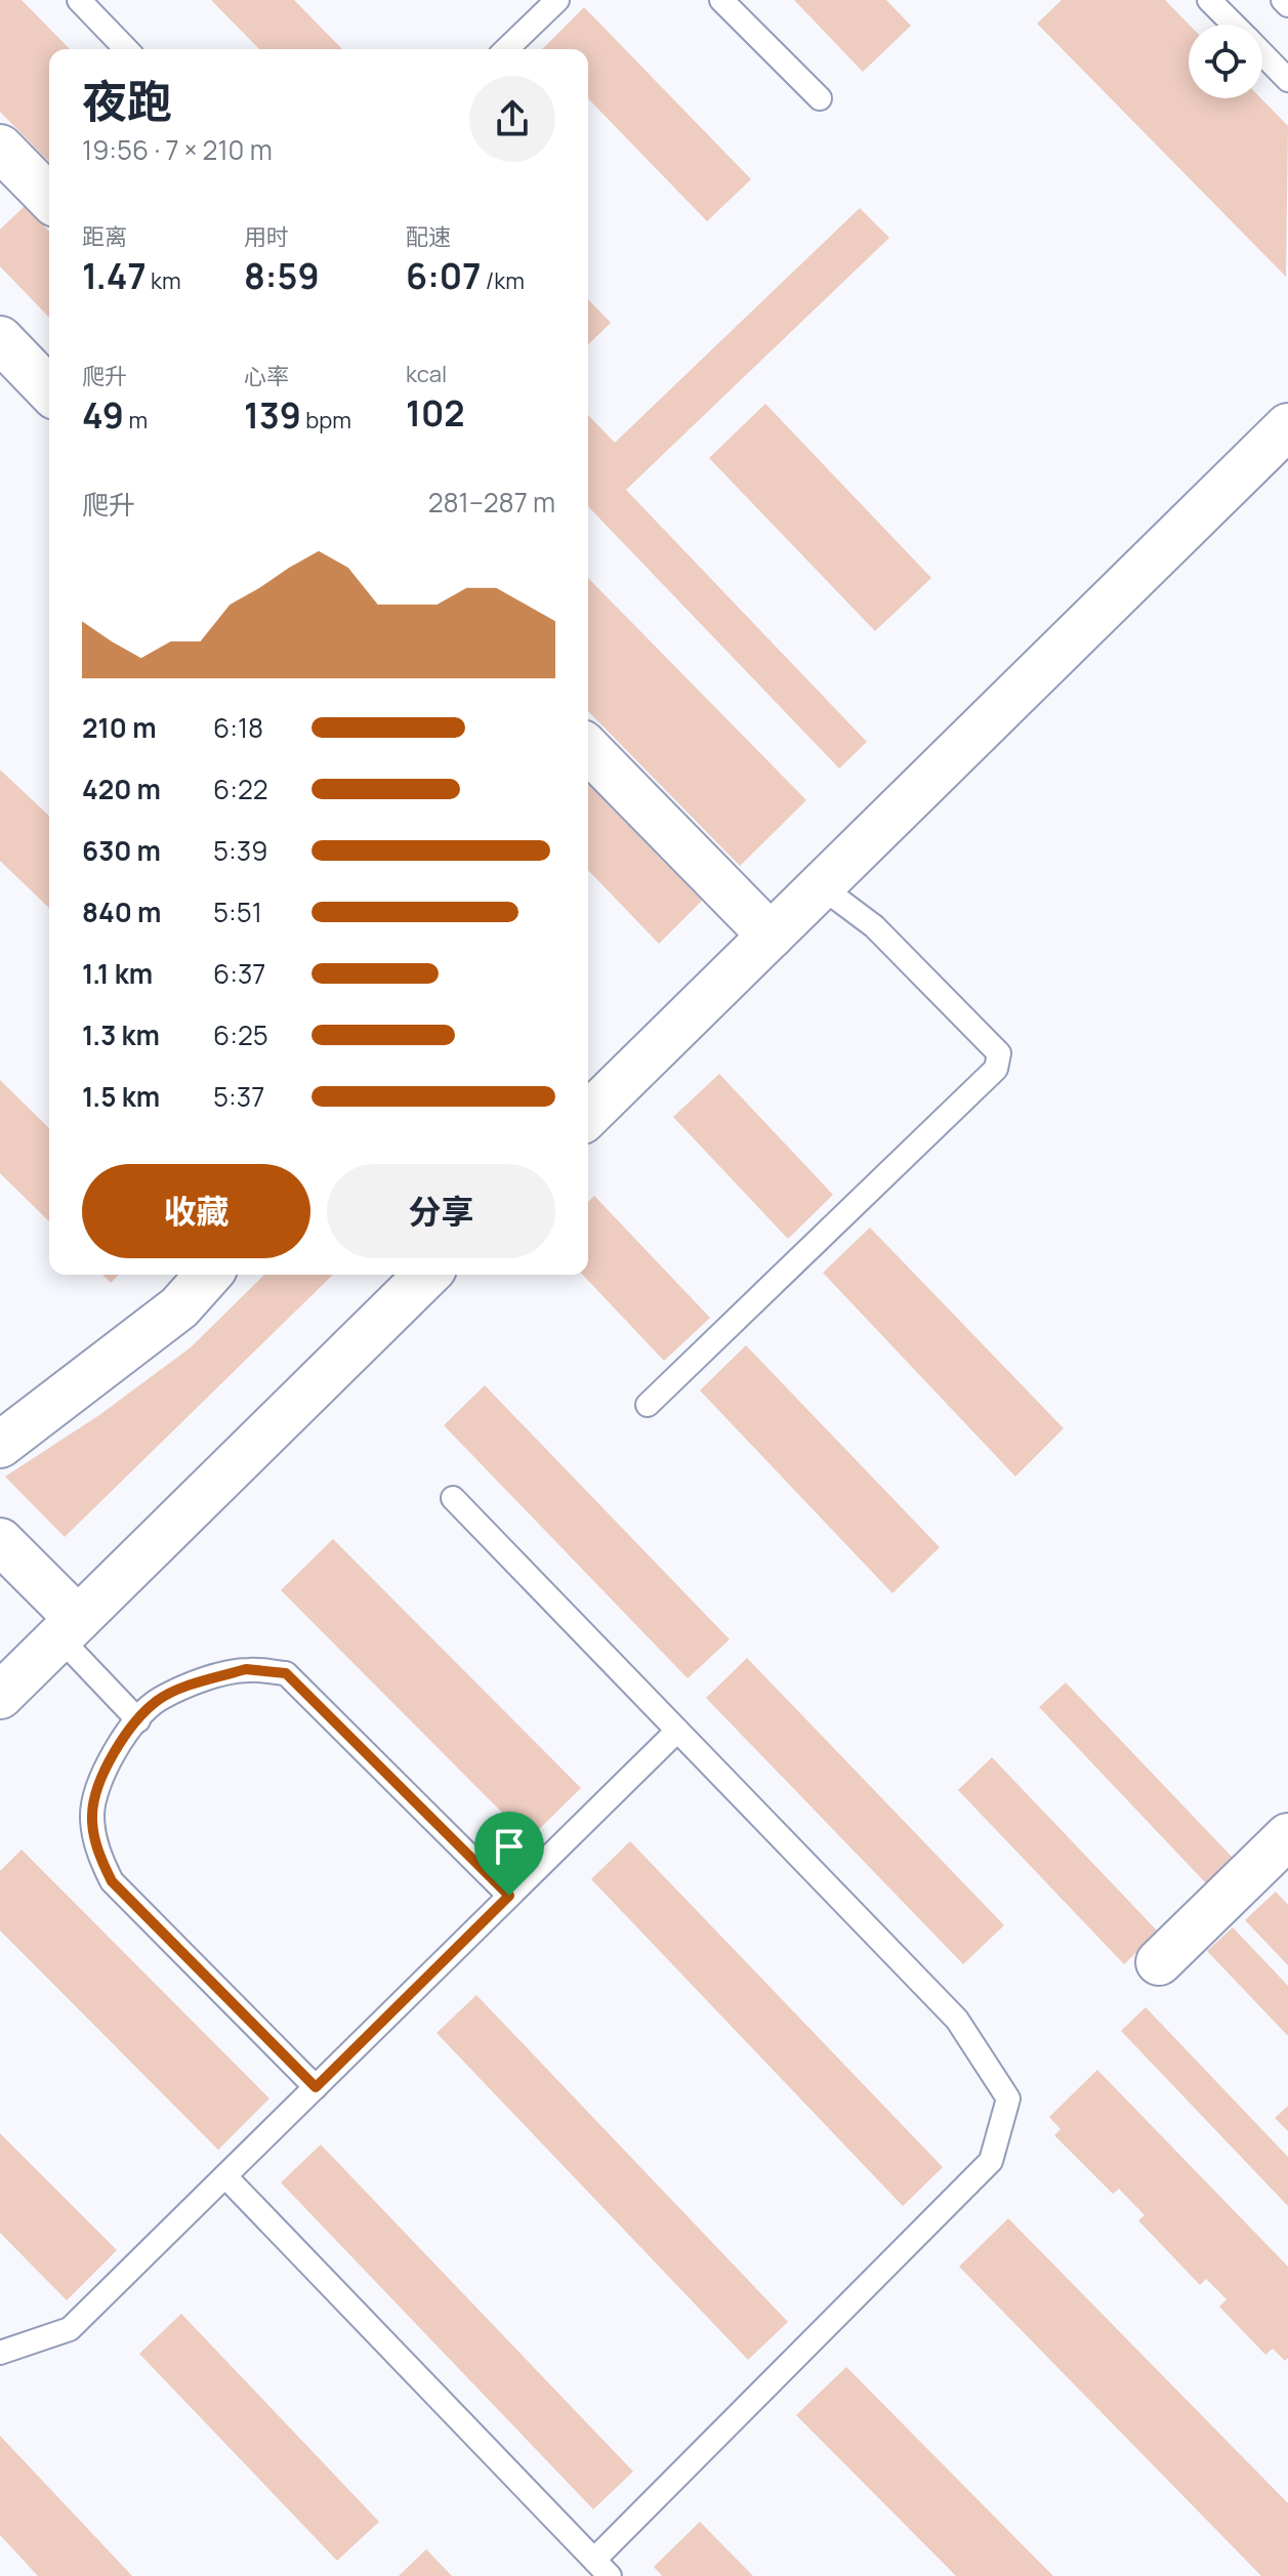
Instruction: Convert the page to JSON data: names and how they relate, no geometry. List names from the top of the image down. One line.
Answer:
{"page":{"heading":["夜跑","19:56 · 7 × 210 m"],"stats":[["距离","1.47 km"],["用时","8:59"],["配速","6:07 /km"],["爬升","49 m"],["心率","139 bpm"],["kcal","102"]],"chart":["爬升","281–287 m"],"list":[{"name":"210 m","note":"6:18"},{"name":"420 m","note":"6:22"},{"name":"630 m","note":"5:39"},{"name":"840 m","note":"5:51"},{"name":"1.1 km","note":"6:37"},{"name":"1.3 km","note":"6:25"},{"name":"1.5 km","note":"5:37"}],"buttons":["收藏","分享"]}}
